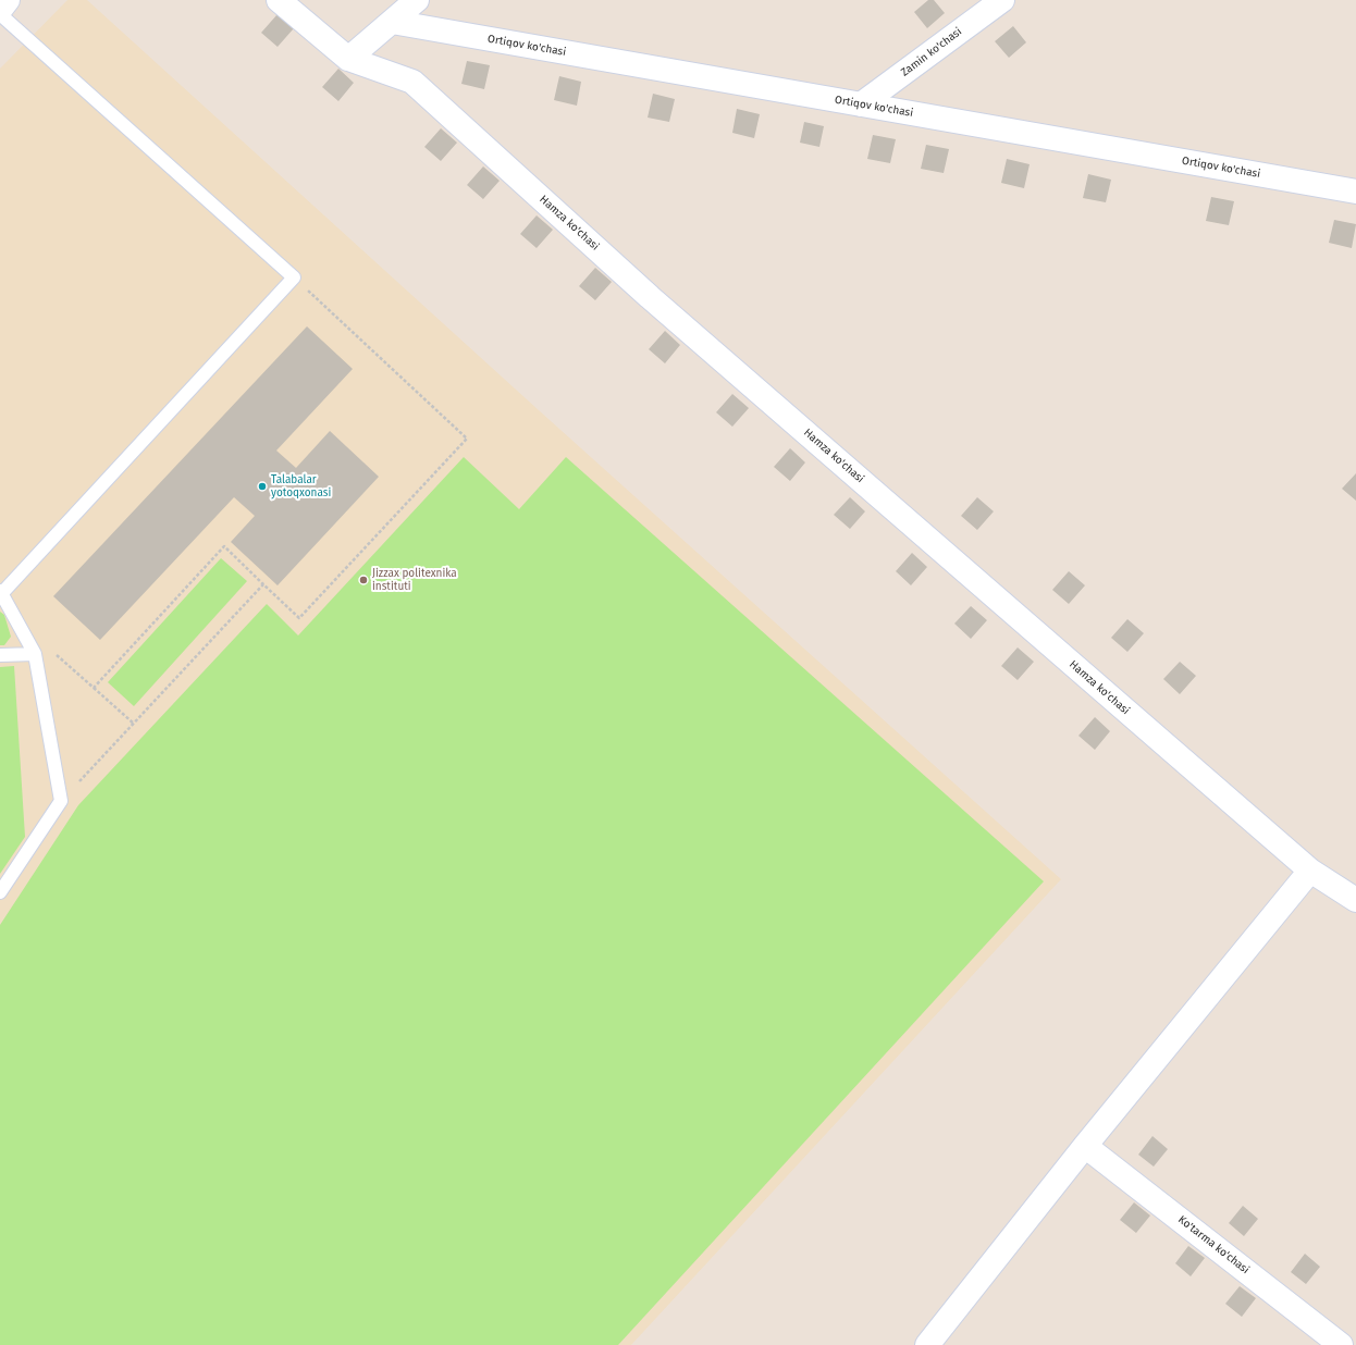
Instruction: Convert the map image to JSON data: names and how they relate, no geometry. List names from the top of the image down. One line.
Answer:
{"streets":{"street":["Ortiqov ko'chasi","Zamin ko'chasi","Hamza ko'chasi","Ko'tarma ko'chasi"]},"crossings":[["Ortiqov ko'chasi","Zamin ko'chasi"]],"places":["Talabalar yotoqxonasi","Jizzax politexnika instituti"]}
